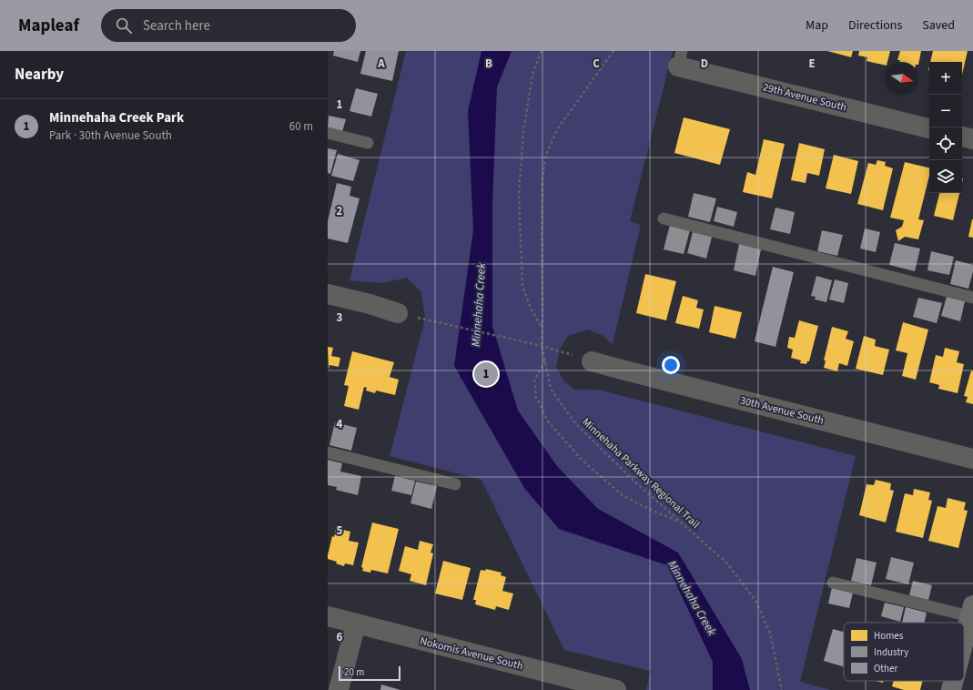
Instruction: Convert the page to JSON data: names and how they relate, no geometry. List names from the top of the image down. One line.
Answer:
{"streets":{"street":["29th Avenue South","30th Avenue South","Nokomis Avenue South"],"path":["Minnehaha Parkway Regional Trail"]},"water":["Minnehaha Creek"],"legend":["Homes","Industry","Other"],"scale_bar":"20 m","north":"right","page":{"header":"Mapleaf","search":"Search here","nav":["Map","Directions","Saved"],"heading":"Nearby","map_buttons":["+","−"],"list":[{"mark":"1","name":"Minnehaha Creek Park","note":"Park · 30th Avenue South","value":"60 m"}],"pins":"1","scale":"20 m"},"grid":{"columns":["A","B","C","D","E"],"rows":["1","2","3","4","5","6"]}}
